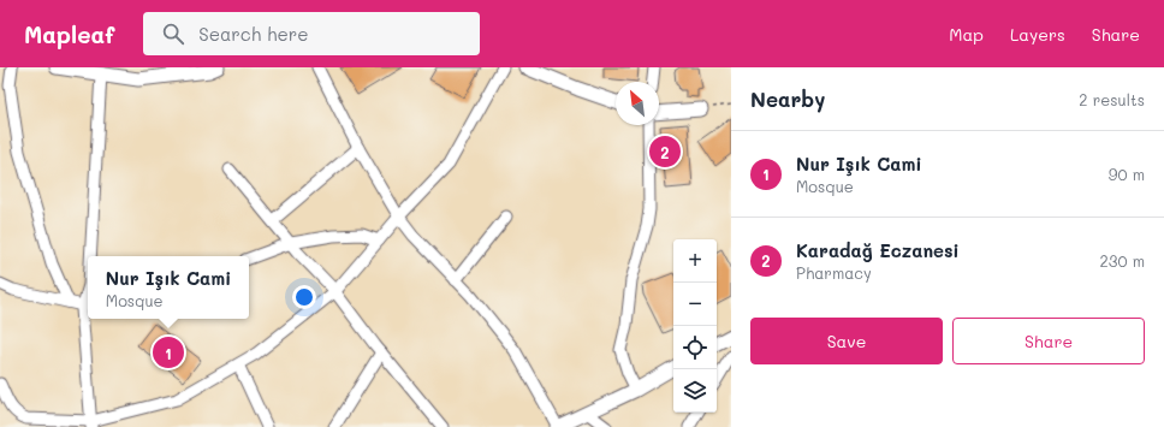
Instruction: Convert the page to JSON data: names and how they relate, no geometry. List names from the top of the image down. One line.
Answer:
{"north":"top left","page":{"header":"Mapleaf","search":"Search here","nav":["Map","Layers","Share"],"heading":["Nearby","2 results"],"list":[{"mark":"1","name":"Nur Işık Cami","note":"Mosque","value":"90 m"},{"mark":"2","name":"Karadağ Eczanesi","note":"Pharmacy","value":"230 m"}],"pins":["2","1"],"map_buttons":["+","−"],"popup":["Nur Işık Cami","Mosque"],"buttons":["Save","Share"]}}
